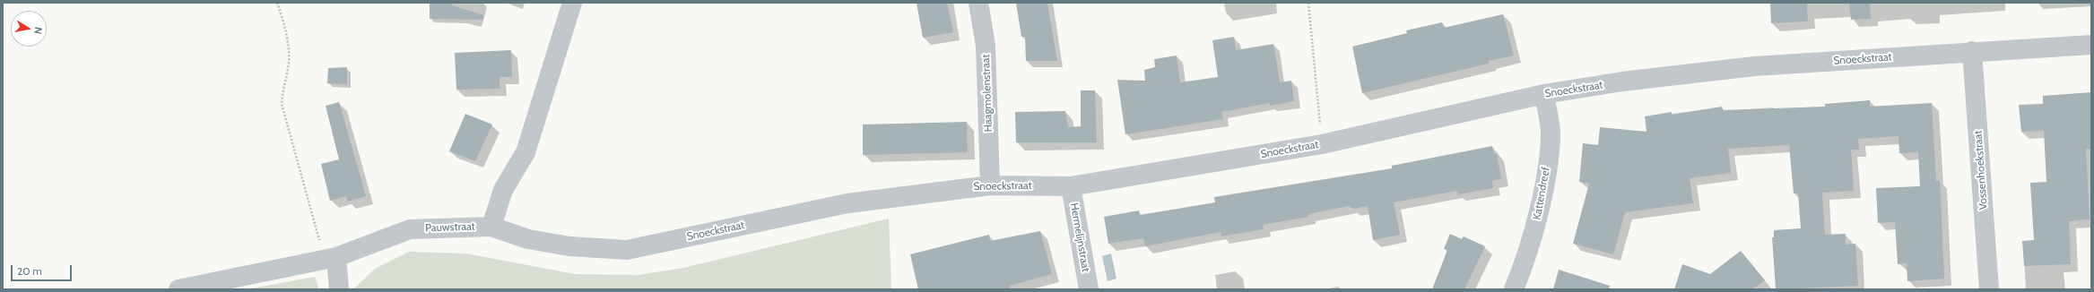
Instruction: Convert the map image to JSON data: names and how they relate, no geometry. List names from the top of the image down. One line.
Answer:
{"streets":{"street":["Snoeckstraat","Haagmolenstraat","Vossenhoekstraat","Kattendreef","Pauwstraat","Hermelijnstraat"]},"crossings":[["Snoeckstraat","Haagmolenstraat"],["Snoeckstraat","Vossenhoekstraat"],["Snoeckstraat","Kattendreef"],["Snoeckstraat","Pauwstraat"],["Snoeckstraat","Hermelijnstraat"]],"scale_bar":"20 m","north":"right"}
